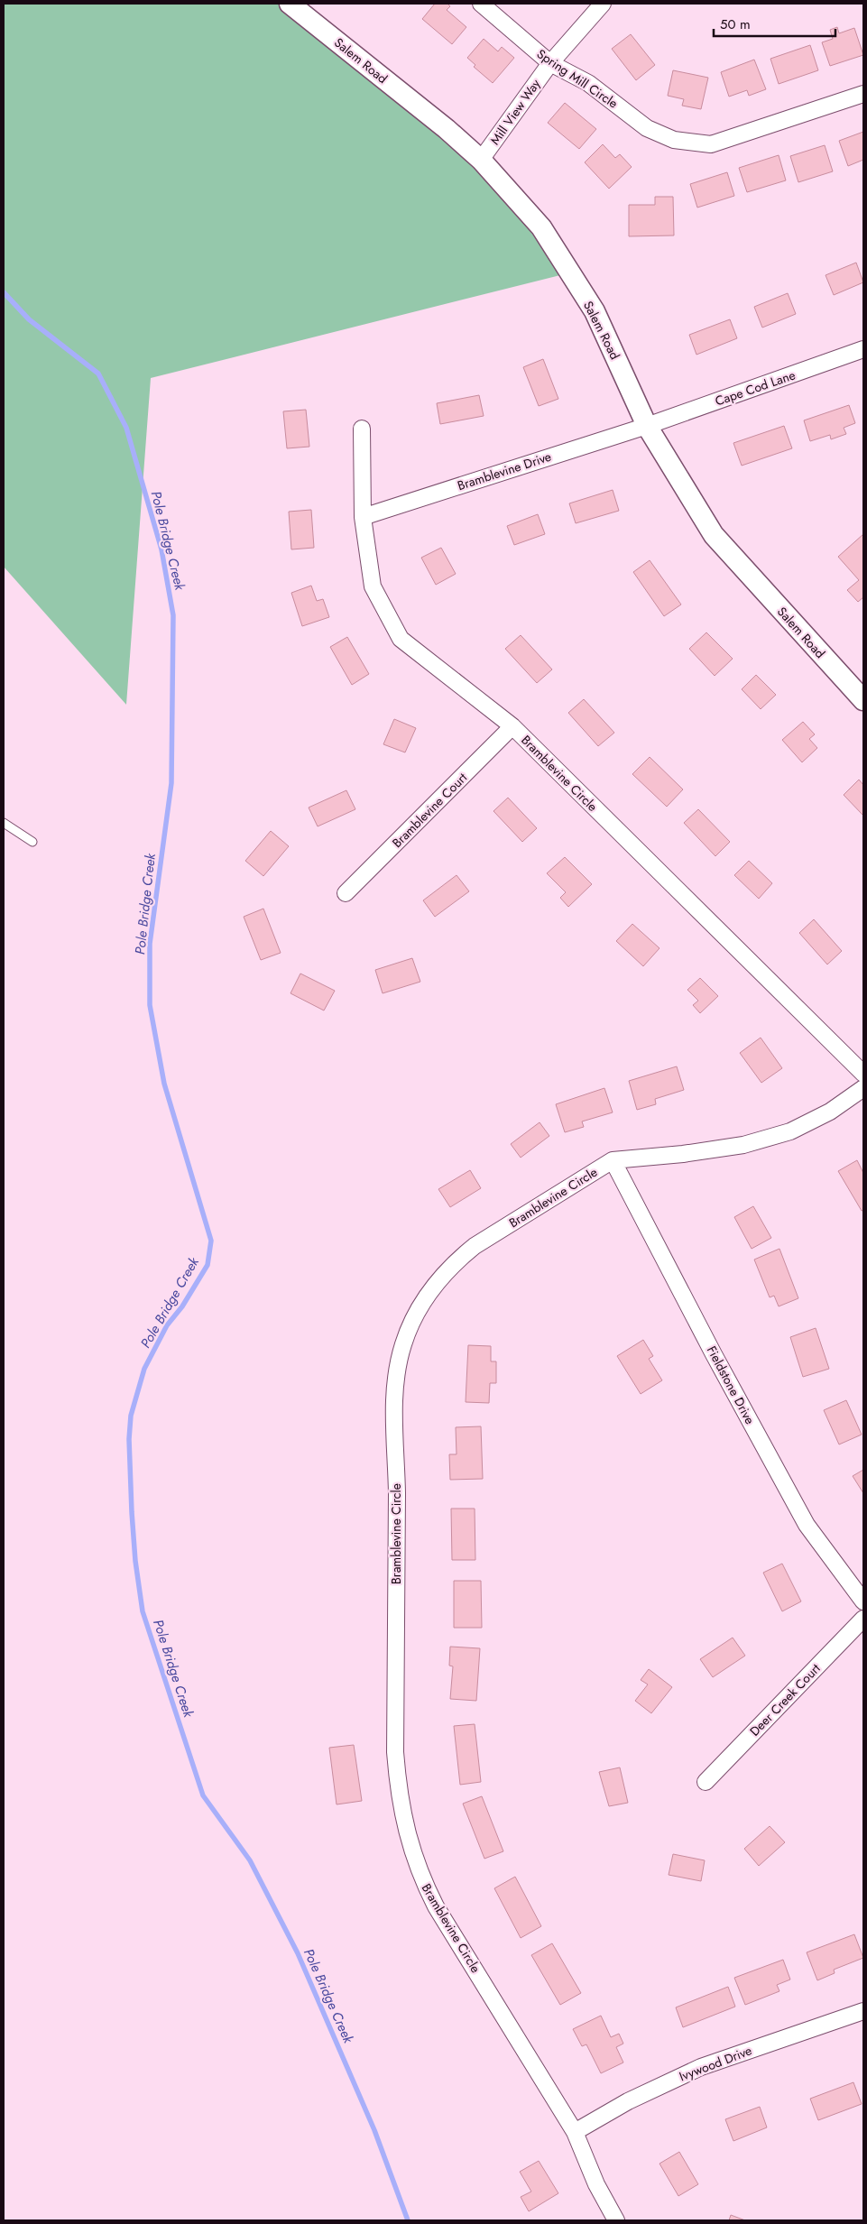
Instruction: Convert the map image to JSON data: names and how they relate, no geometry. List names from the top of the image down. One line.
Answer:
{"streets":{"street":["Salem Road","Spring Mill Circle","Mill View Way","Cape Cod Lane","Bramblevine Drive","Bramblevine Circle","Bramblevine Court","Fieldstone Drive","Deer Creek Court","Ivywood Drive"]},"crossings":[["Salem Road","Mill View Way"],["Salem Road","Cape Cod Lane"],["Salem Road","Bramblevine Drive"],["Spring Mill Circle","Mill View Way"],["Cape Cod Lane","Bramblevine Drive"],["Bramblevine Drive","Bramblevine Circle"],["Bramblevine Circle","Bramblevine Court"],["Bramblevine Circle","Fieldstone Drive"],["Bramblevine Circle","Ivywood Drive"]],"water":["Pole Bridge Creek"],"scale_bar":"50 m"}
